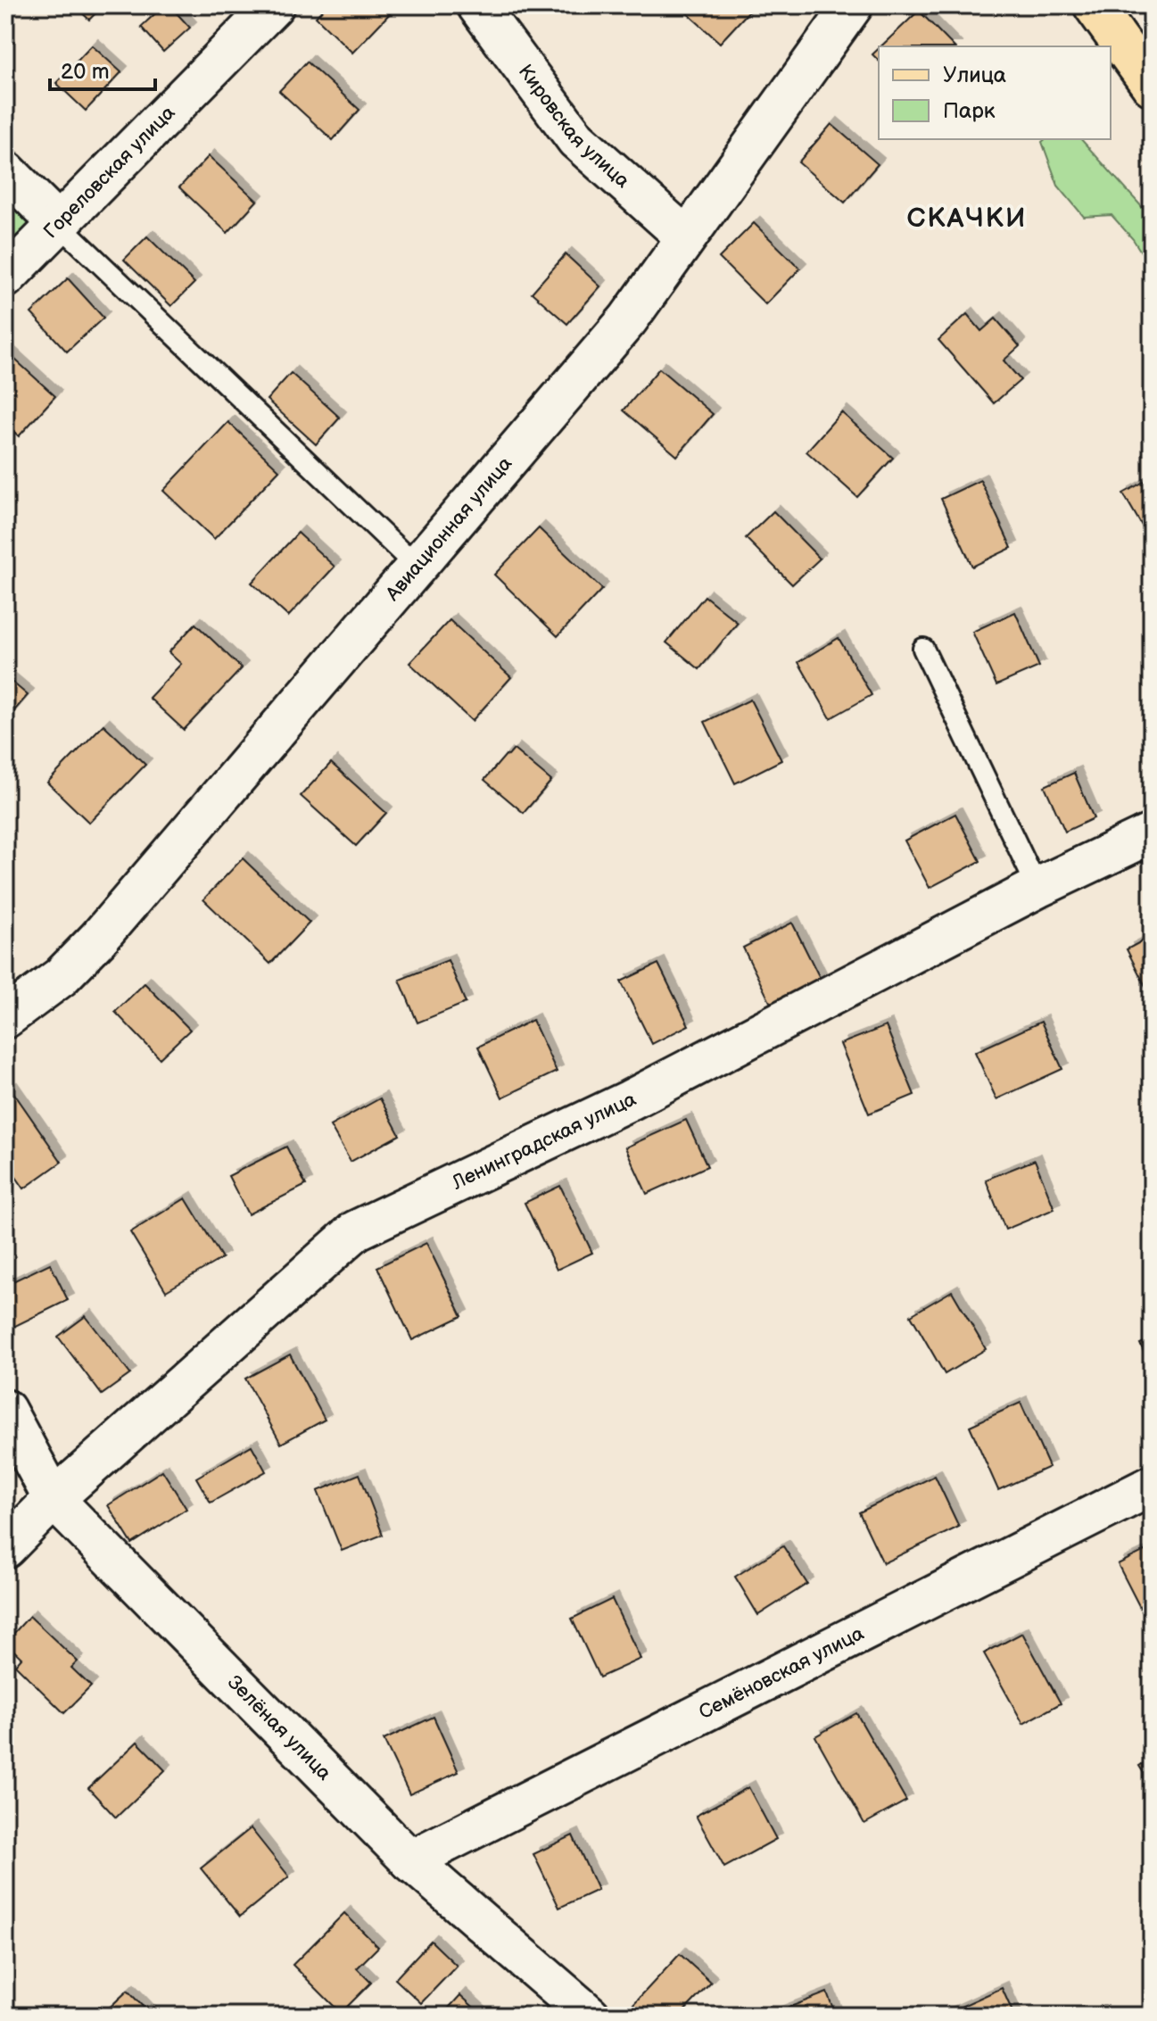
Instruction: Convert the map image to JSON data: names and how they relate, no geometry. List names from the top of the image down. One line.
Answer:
{"streets":{"street":["Кировская улица","Гореловская улица","Авиационная улица","Ленинградская улица","Семёновская улица","Зелёная улица"]},"crossings":[["Кировская улица","Авиационная улица"],["Ленинградская улица","Зелёная улица"],["Семёновская улица","Зелёная улица"]],"districts":["СКАЧКИ"],"legend":["Улица","Парк"],"scale_bar":"20 m"}
